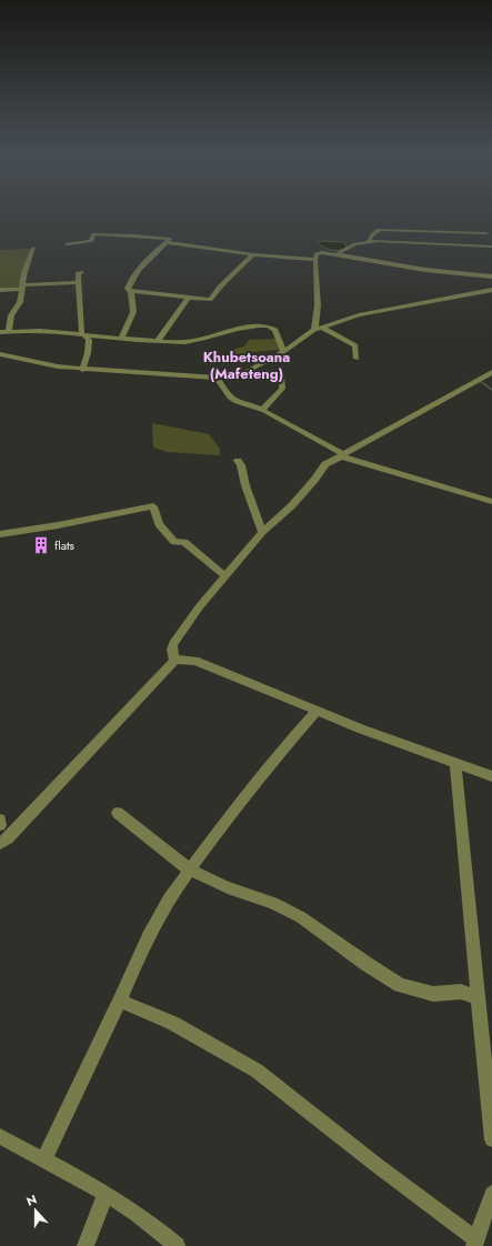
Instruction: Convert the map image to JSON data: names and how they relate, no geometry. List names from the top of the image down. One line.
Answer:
{"districts":["Khubetsoana (Mafeteng)"],"places":{"building":["flats"]},"north":"top"}
